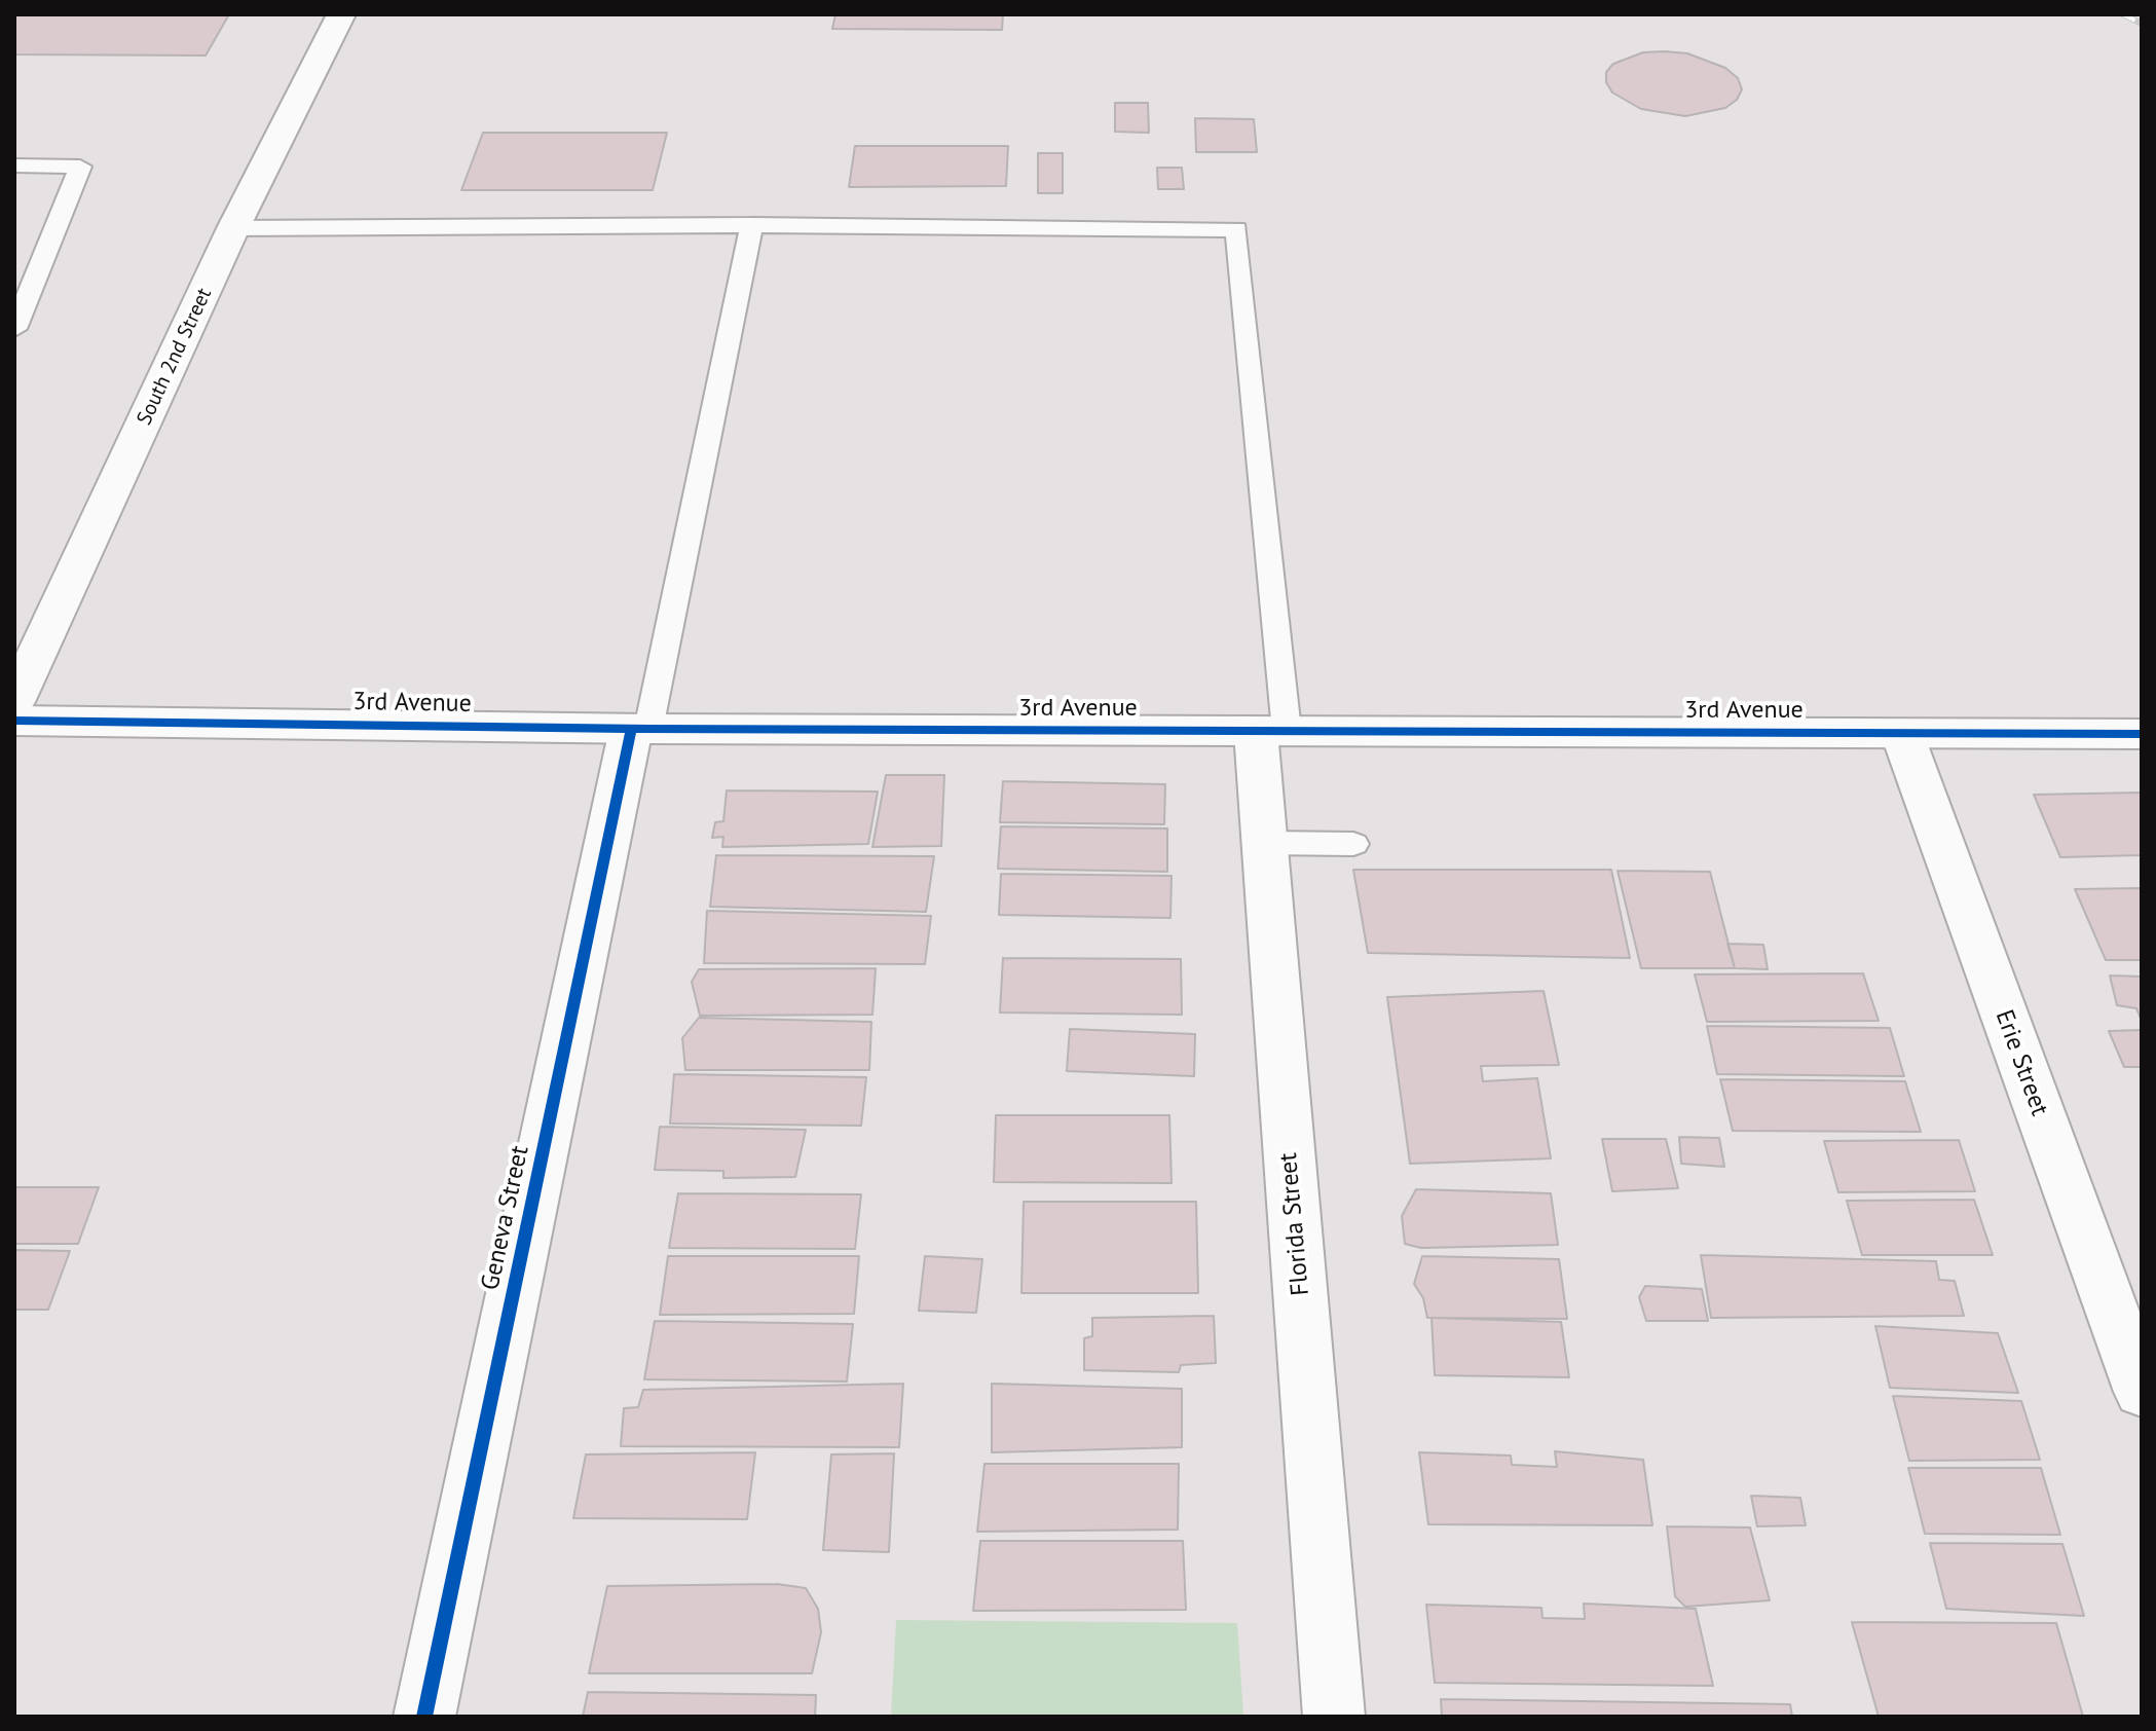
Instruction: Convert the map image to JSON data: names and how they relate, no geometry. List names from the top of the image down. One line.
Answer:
{"streets":{"street":["South 2nd Street","3rd Avenue","Erie Street","Geneva Street","Florida Street"]},"crossings":[["3rd Avenue","Erie Street"],["3rd Avenue","Geneva Street"],["3rd Avenue","Florida Street"]]}
